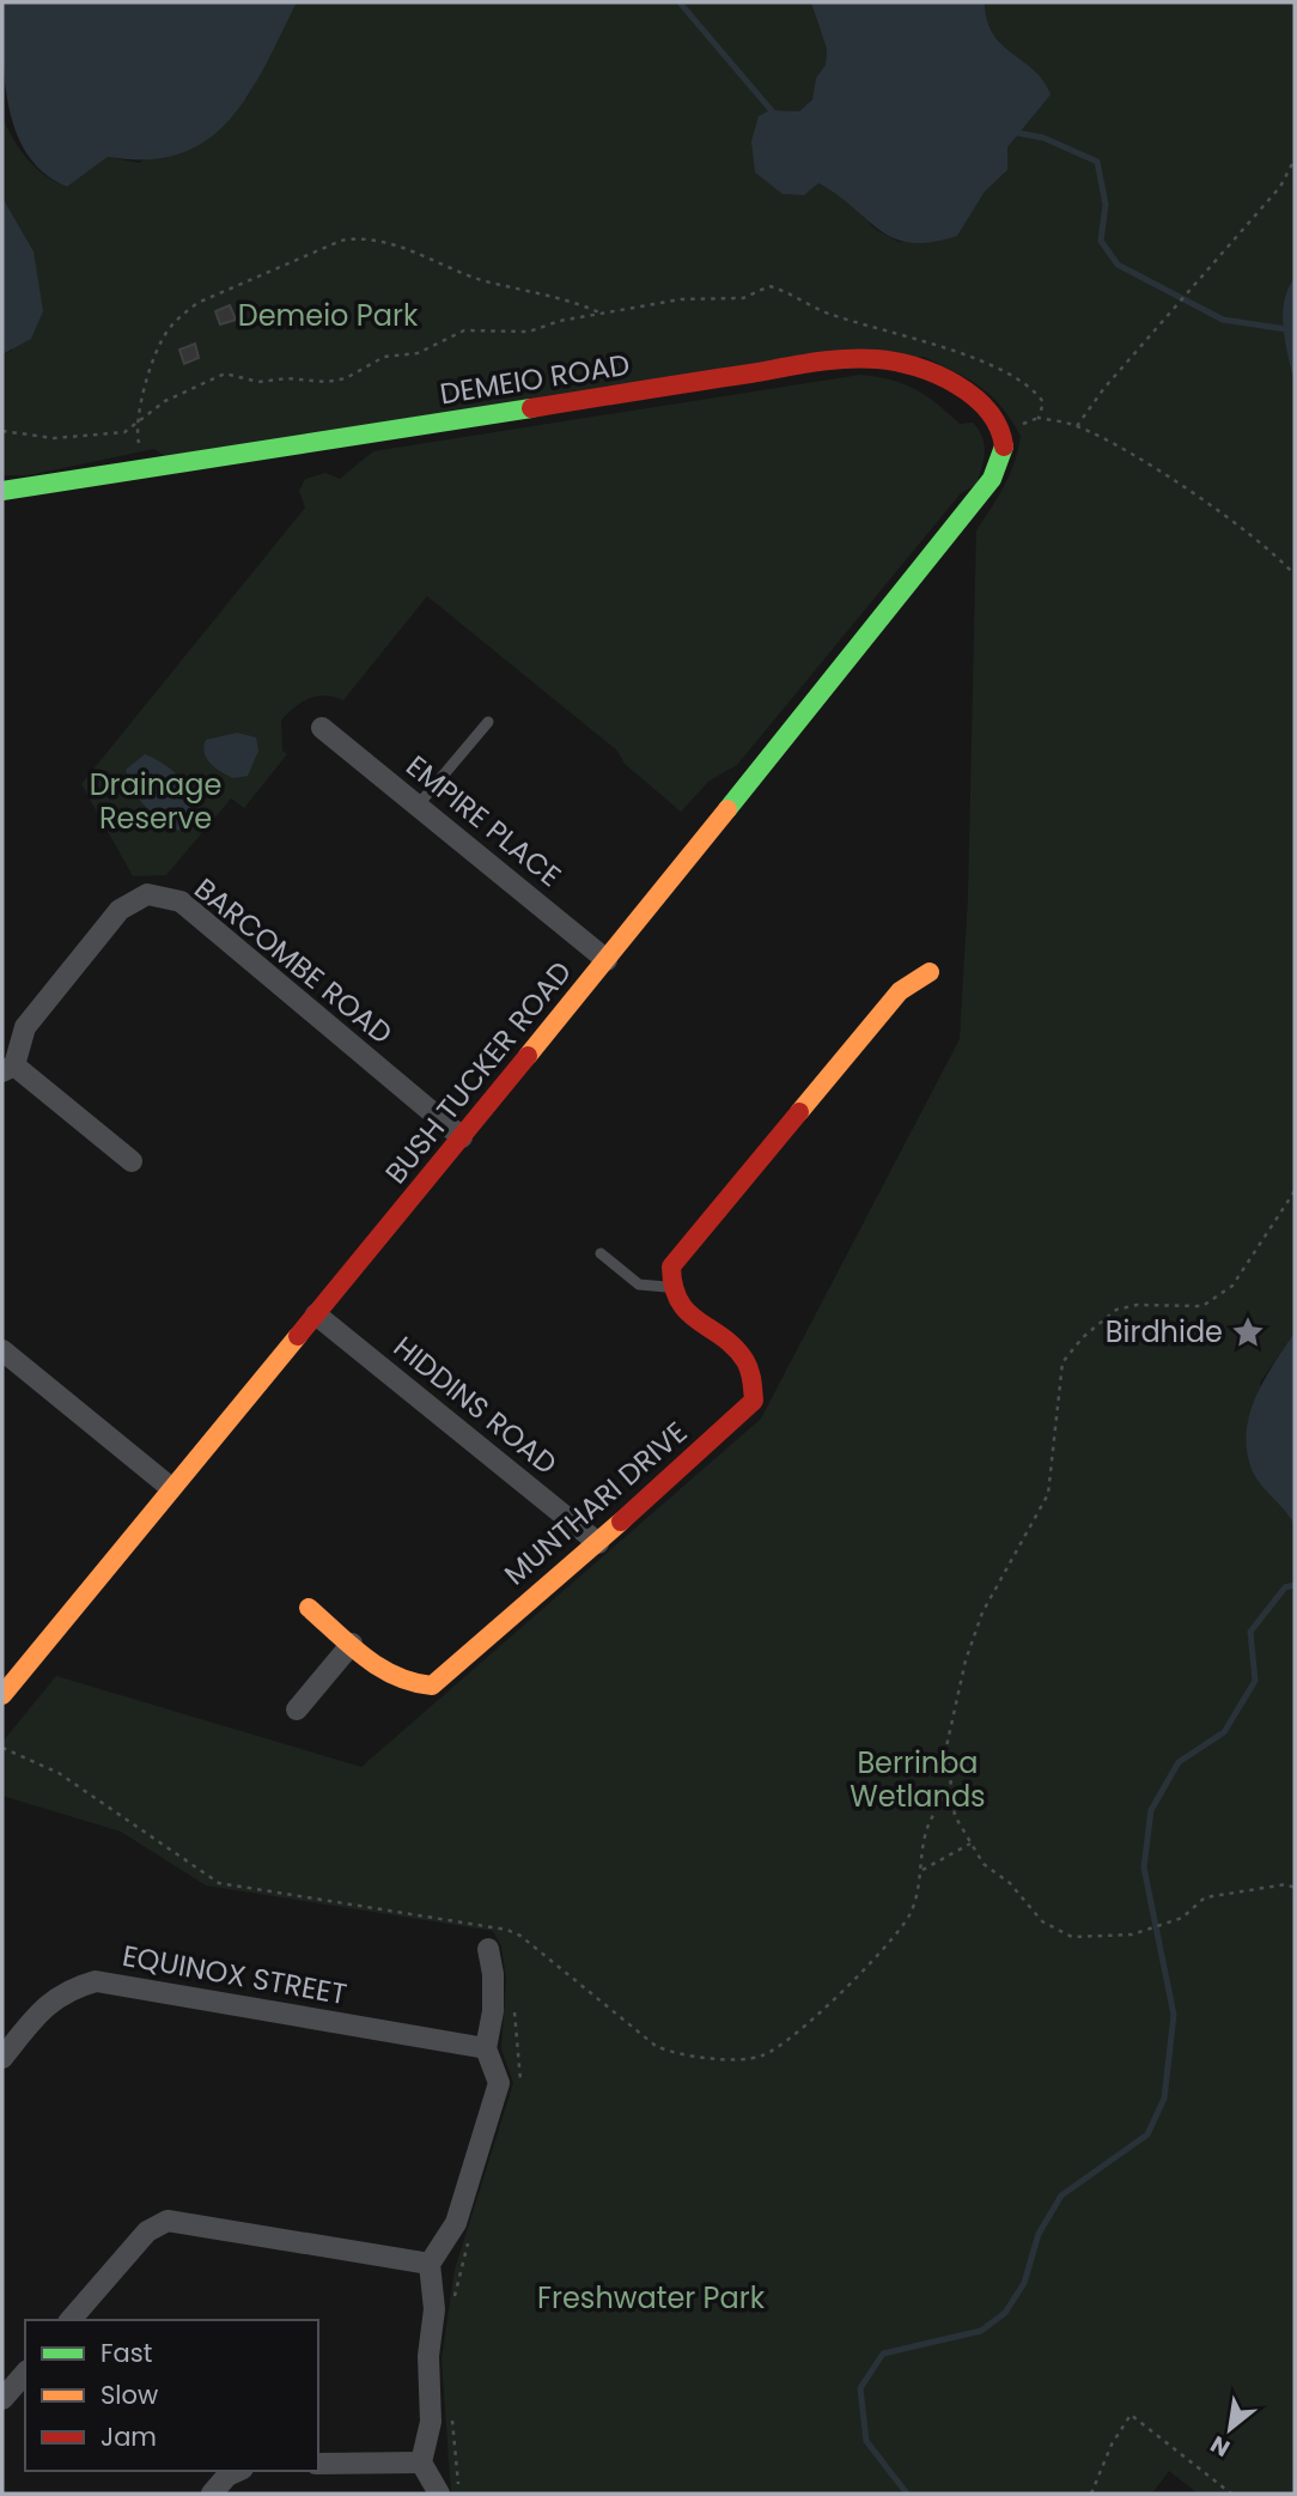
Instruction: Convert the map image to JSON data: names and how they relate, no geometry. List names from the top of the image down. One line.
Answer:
{"streets":{"street":["DEMEIO ROAD","EMPIRE PLACE","BARCOMBE ROAD","BUSH TUCKER ROAD","HIDDINS ROAD","MUNTHARI DRIVE","EQUINOX STREET"]},"crossings":[["DEMEIO ROAD","BUSH TUCKER ROAD"],["EMPIRE PLACE","BUSH TUCKER ROAD"],["BARCOMBE ROAD","BUSH TUCKER ROAD"],["BUSH TUCKER ROAD","HIDDINS ROAD"],["HIDDINS ROAD","MUNTHARI DRIVE"]],"parks":["Demeio Park","Drainage Reserve","Berrinba Wetlands","Freshwater Park"],"places":{"place":["Birdhide"]},"legend":["Fast","Slow","Jam"],"north":"bottom left"}
